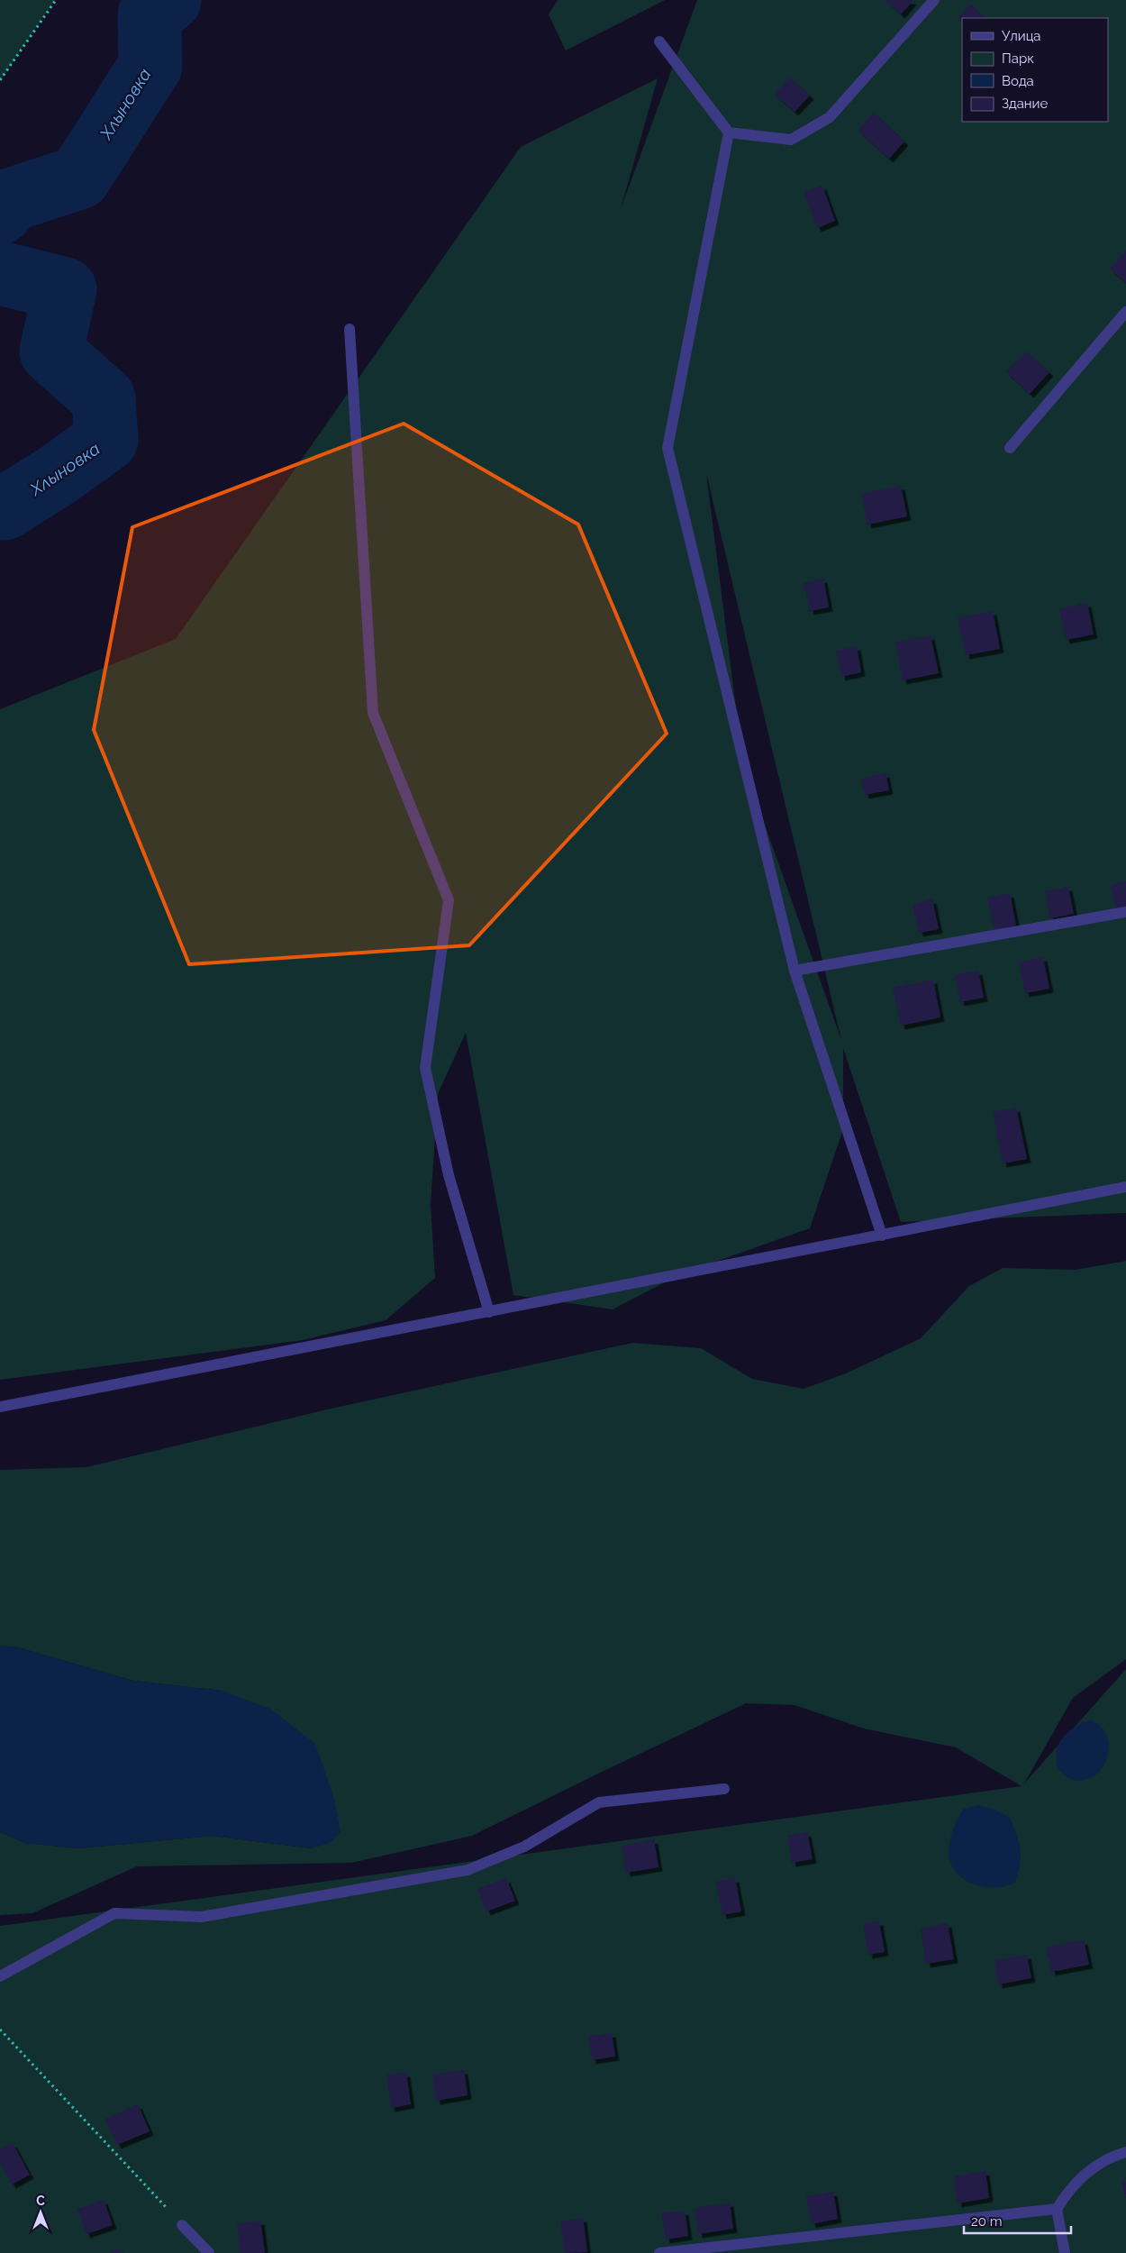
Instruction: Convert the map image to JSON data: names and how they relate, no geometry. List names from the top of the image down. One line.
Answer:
{"water":["Хлыновка"],"legend":["Улица","Парк","Вода","Здание"],"scale_bar":"20 m","north":"top"}
